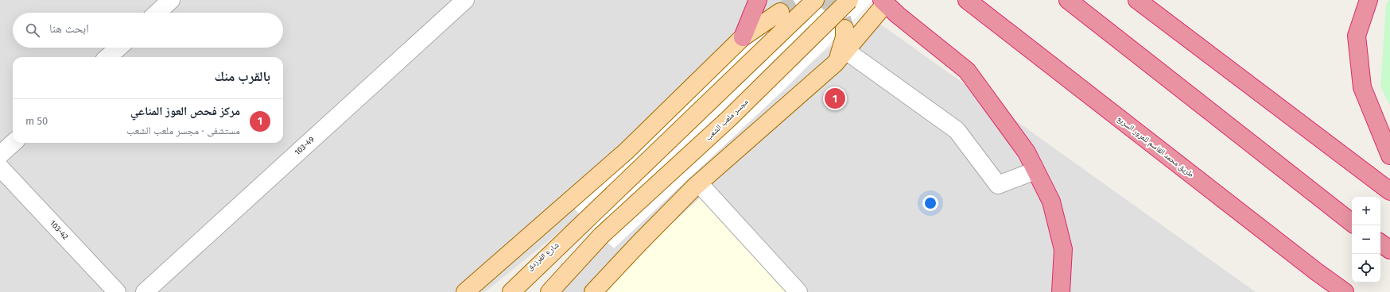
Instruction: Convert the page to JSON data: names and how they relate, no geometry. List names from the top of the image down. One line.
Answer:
{"streets":{"highway":["طريق محمد القاسم للمرور السريع"],"main road":["مجسر ملعب الشعب","شارع الفرزدق"],"street":["103-49","103-42"]},"page":{"search":"ابحث هنا","heading":"بالقرب منك","pins":"1","list":[{"mark":"1","name":"مركز فحص العوز المناعي","note":"مستشفى · مجسر ملعب الشعب","value":"50 m"}],"map_buttons":["+","−"]}}
